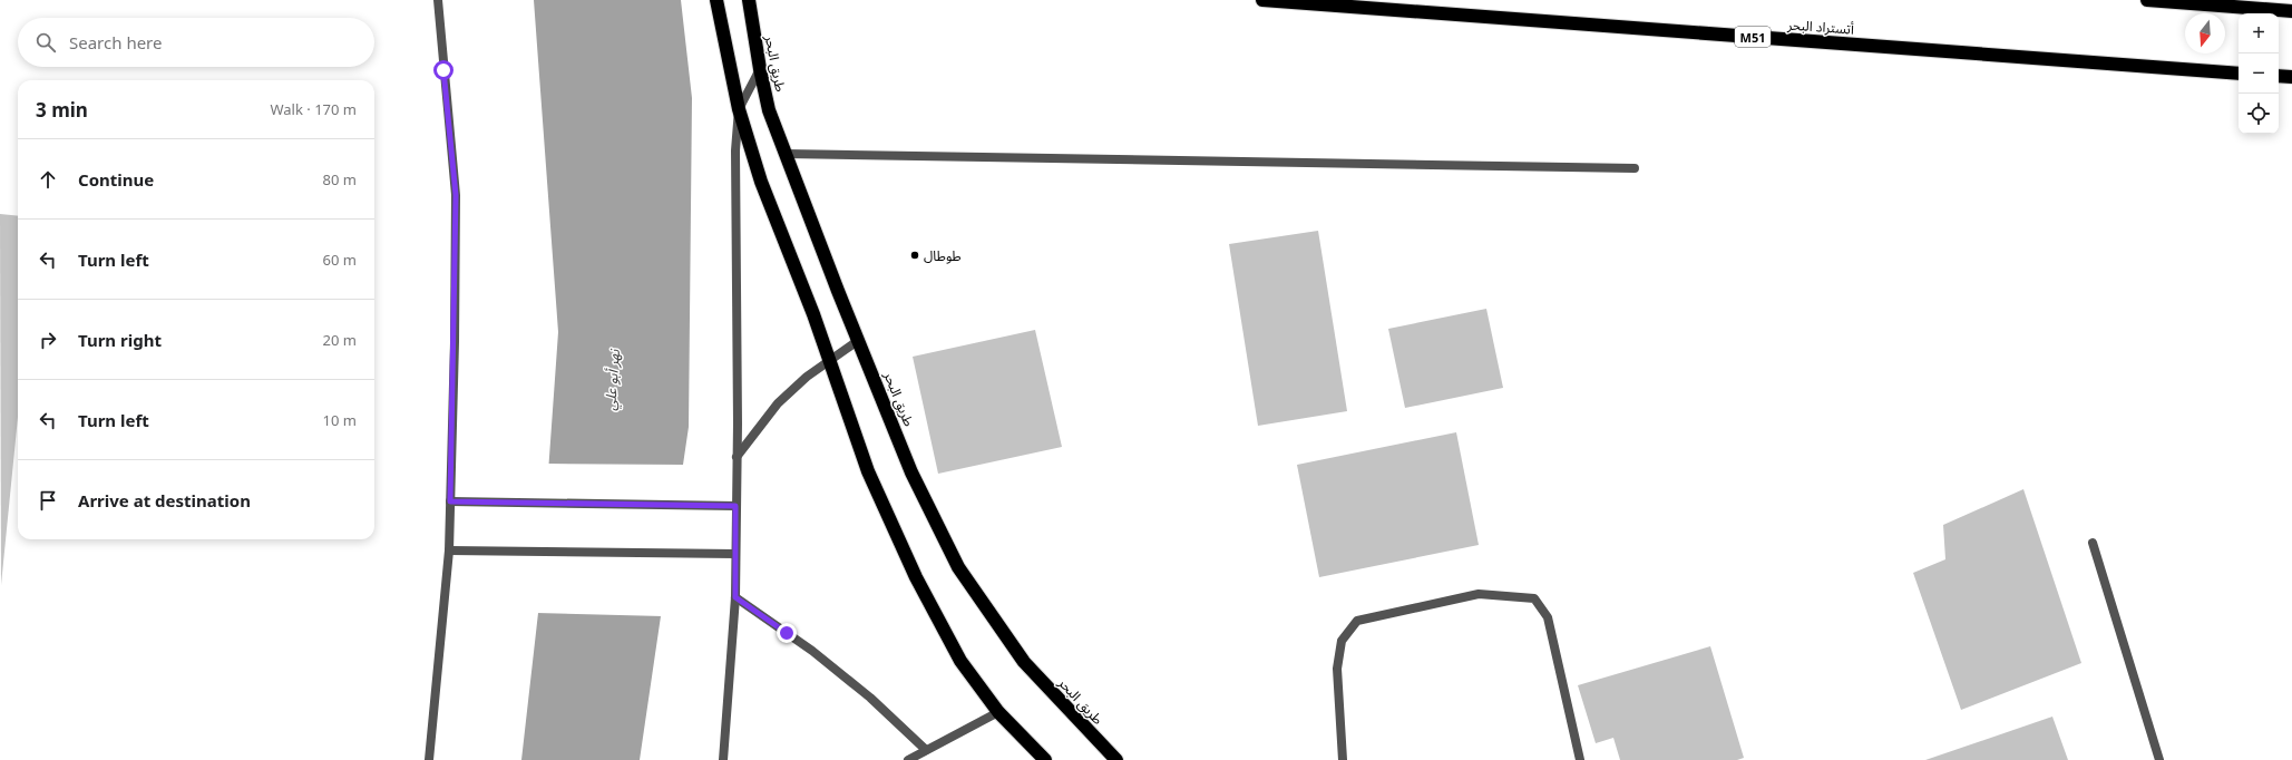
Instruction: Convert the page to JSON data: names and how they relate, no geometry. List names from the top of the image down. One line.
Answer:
{"streets":{"highway":["أتستراد البحر","M51","طريق البحر"]},"water":["نهر أبو علي"],"places":["طوطال"],"north":"bottom","page":{"map_buttons":["+","−"],"search":"Search here","heading":["3 min","Walk · 170 m"],"list":[["Continue","80 m"],["Turn left","60 m"],["Turn right","20 m"],["Turn left","10 m"],"Arrive at destination"]}}
